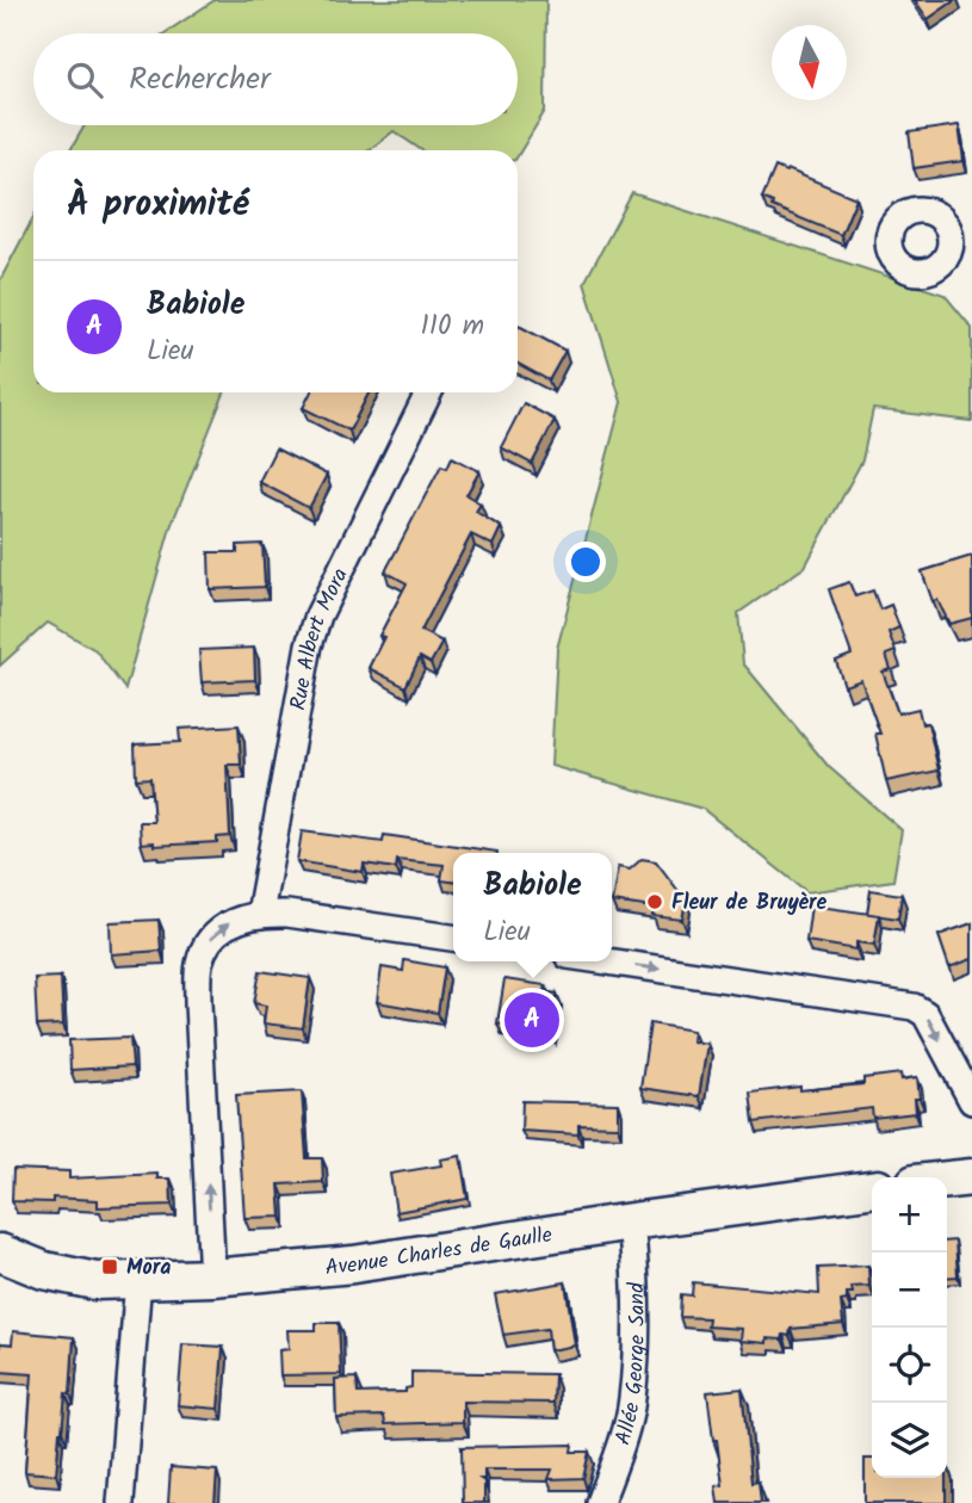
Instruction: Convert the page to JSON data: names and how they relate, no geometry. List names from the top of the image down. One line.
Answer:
{"streets":{"street":["Rue Albert Mora","Avenue Charles de Gaulle","Allée George Sand"]},"crossings":[["Avenue Charles de Gaulle","Allée George Sand"]],"places":{"other":["Fleur de Bruyère"],"transit":["Mora"]},"north":"bottom","page":{"search":"Rechercher","heading":"À proximité","list":[{"mark":"A","name":"Babiole","note":"Lieu","value":"110 m"}],"popup":["Babiole","Lieu"],"pins":"A","map_buttons":["+","−"]}}
